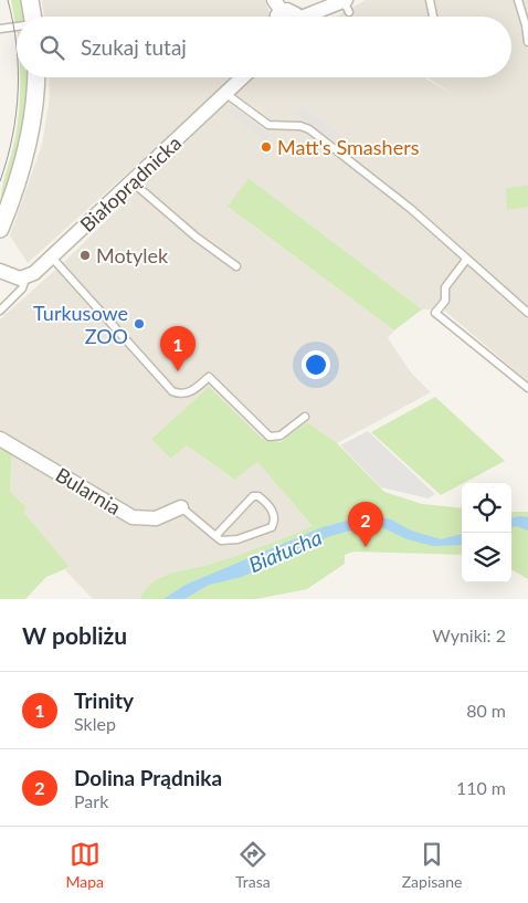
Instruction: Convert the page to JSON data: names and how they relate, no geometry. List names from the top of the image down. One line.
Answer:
{"streets":{"street":["Białoprądnicka","Bularnia"]},"water":["Białucha"],"places":["Matt's Smashers","Motylek","Turkusowe ZOO"],"page":{"search":"Szukaj tutaj","pins":["1","2"],"heading":["W pobliżu","Wyniki: 2"],"list":[{"mark":"1","name":"Trinity","note":"Sklep","value":"80 m"},{"mark":"2","name":"Dolina Prądnika","note":"Park","value":"110 m"}],"nav":["Mapa","Trasa","Zapisane"]}}
